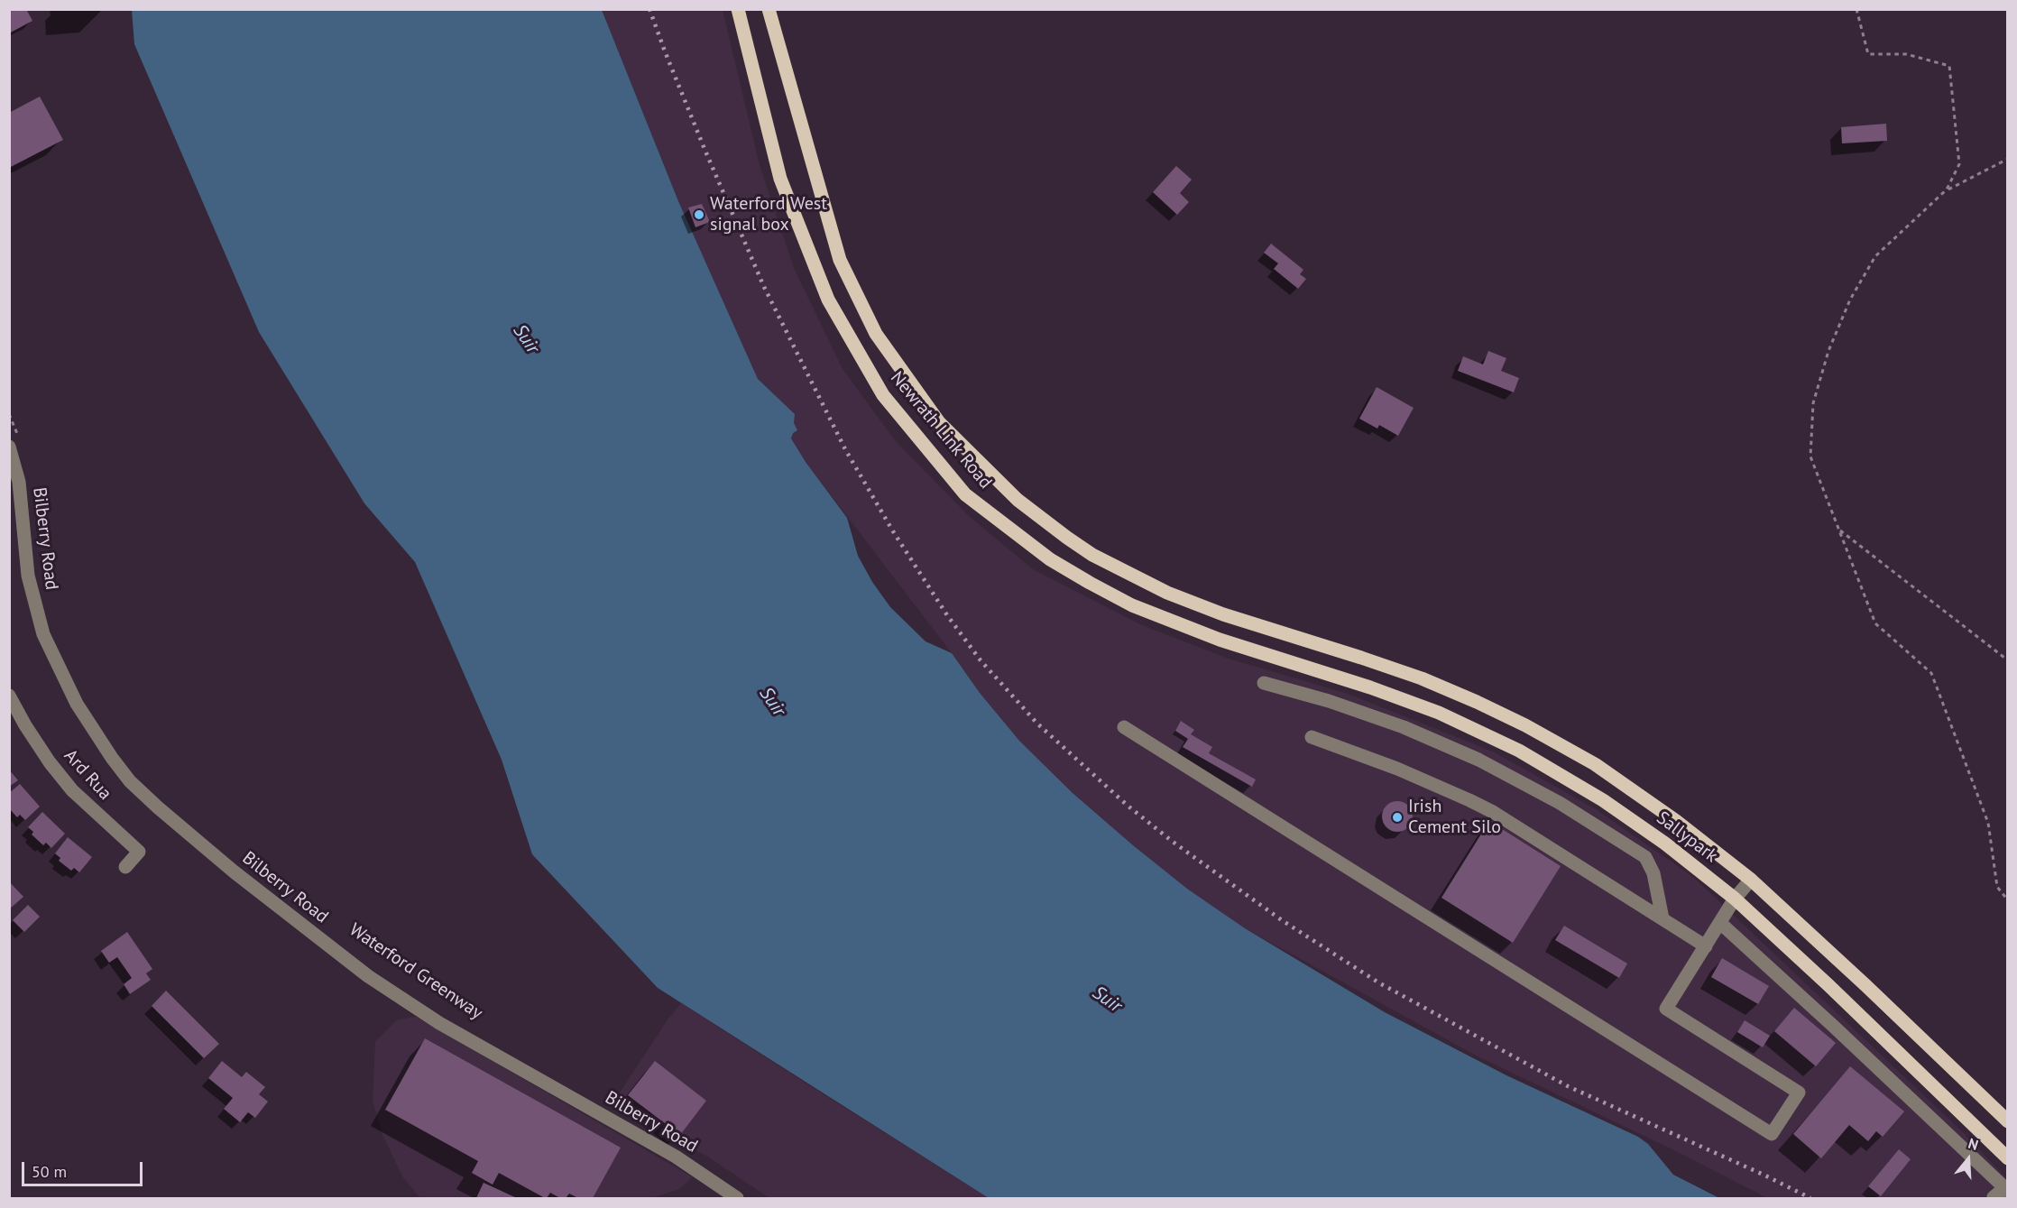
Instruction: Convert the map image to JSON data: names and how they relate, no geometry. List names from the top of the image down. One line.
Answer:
{"streets":{"main road":["Newrath Link Road","Sallypark"],"street":["Bilberry Road","Ard Rua"]},"crossings":[["Newrath Link Road","Sallypark"]],"water":["Suir"],"places":["Waterford West signal box","Irish Cement Silo"],"scale_bar":"50 m","north":"top"}
